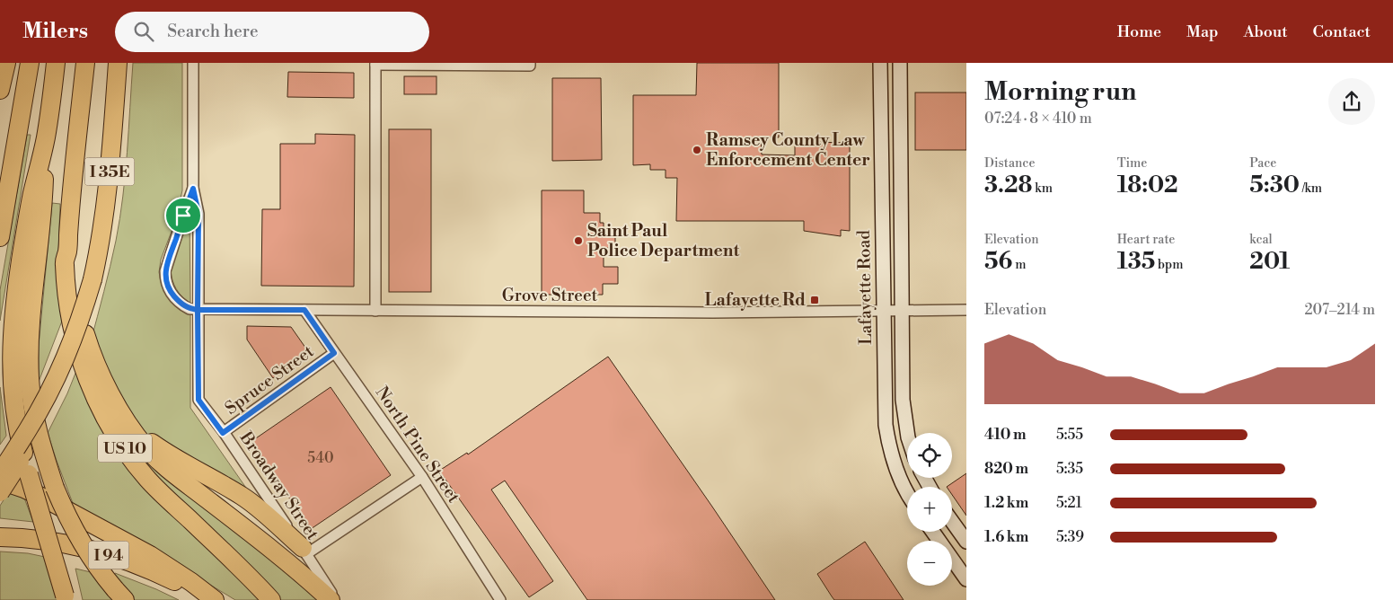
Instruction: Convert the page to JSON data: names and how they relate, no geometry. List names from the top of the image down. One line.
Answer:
{"streets":{"highway":["I 35E","US 10","I 94"],"main road":["Lafayette Road"],"street":["Grove Street","Spruce Street","North Pine Street","Broadway Street"]},"crossings":[["Lafayette Road","Grove Street"],["Grove Street","North Pine Street"],["Grove Street","Broadway Street"],["Spruce Street","North Pine Street"],["Spruce Street","Broadway Street"]],"places":{"other":["Ramsey County Law Enforcement Center","Saint Paul Police Department"],"transit":["Lafayette Rd"]},"house_numbers":["540"],"page":{"header":"Milers","search":"Search here","nav":["Home","Map","About","Contact"],"heading":["Morning run","07:24 · 8 × 410 m"],"stats":[["Distance","3.28 km"],["Time","18:02"],["Pace","5:30 /km"],["Elevation","56 m"],["Heart rate","135 bpm"],["kcal","201"]],"chart":["Elevation","207–214 m"],"list":[{"name":"410 m","note":"5:55"},{"name":"820 m","note":"5:35"},{"name":"1.2 km","note":"5:21"},{"name":"1.6 km","note":"5:39"}],"map_buttons":["+","−"]}}
